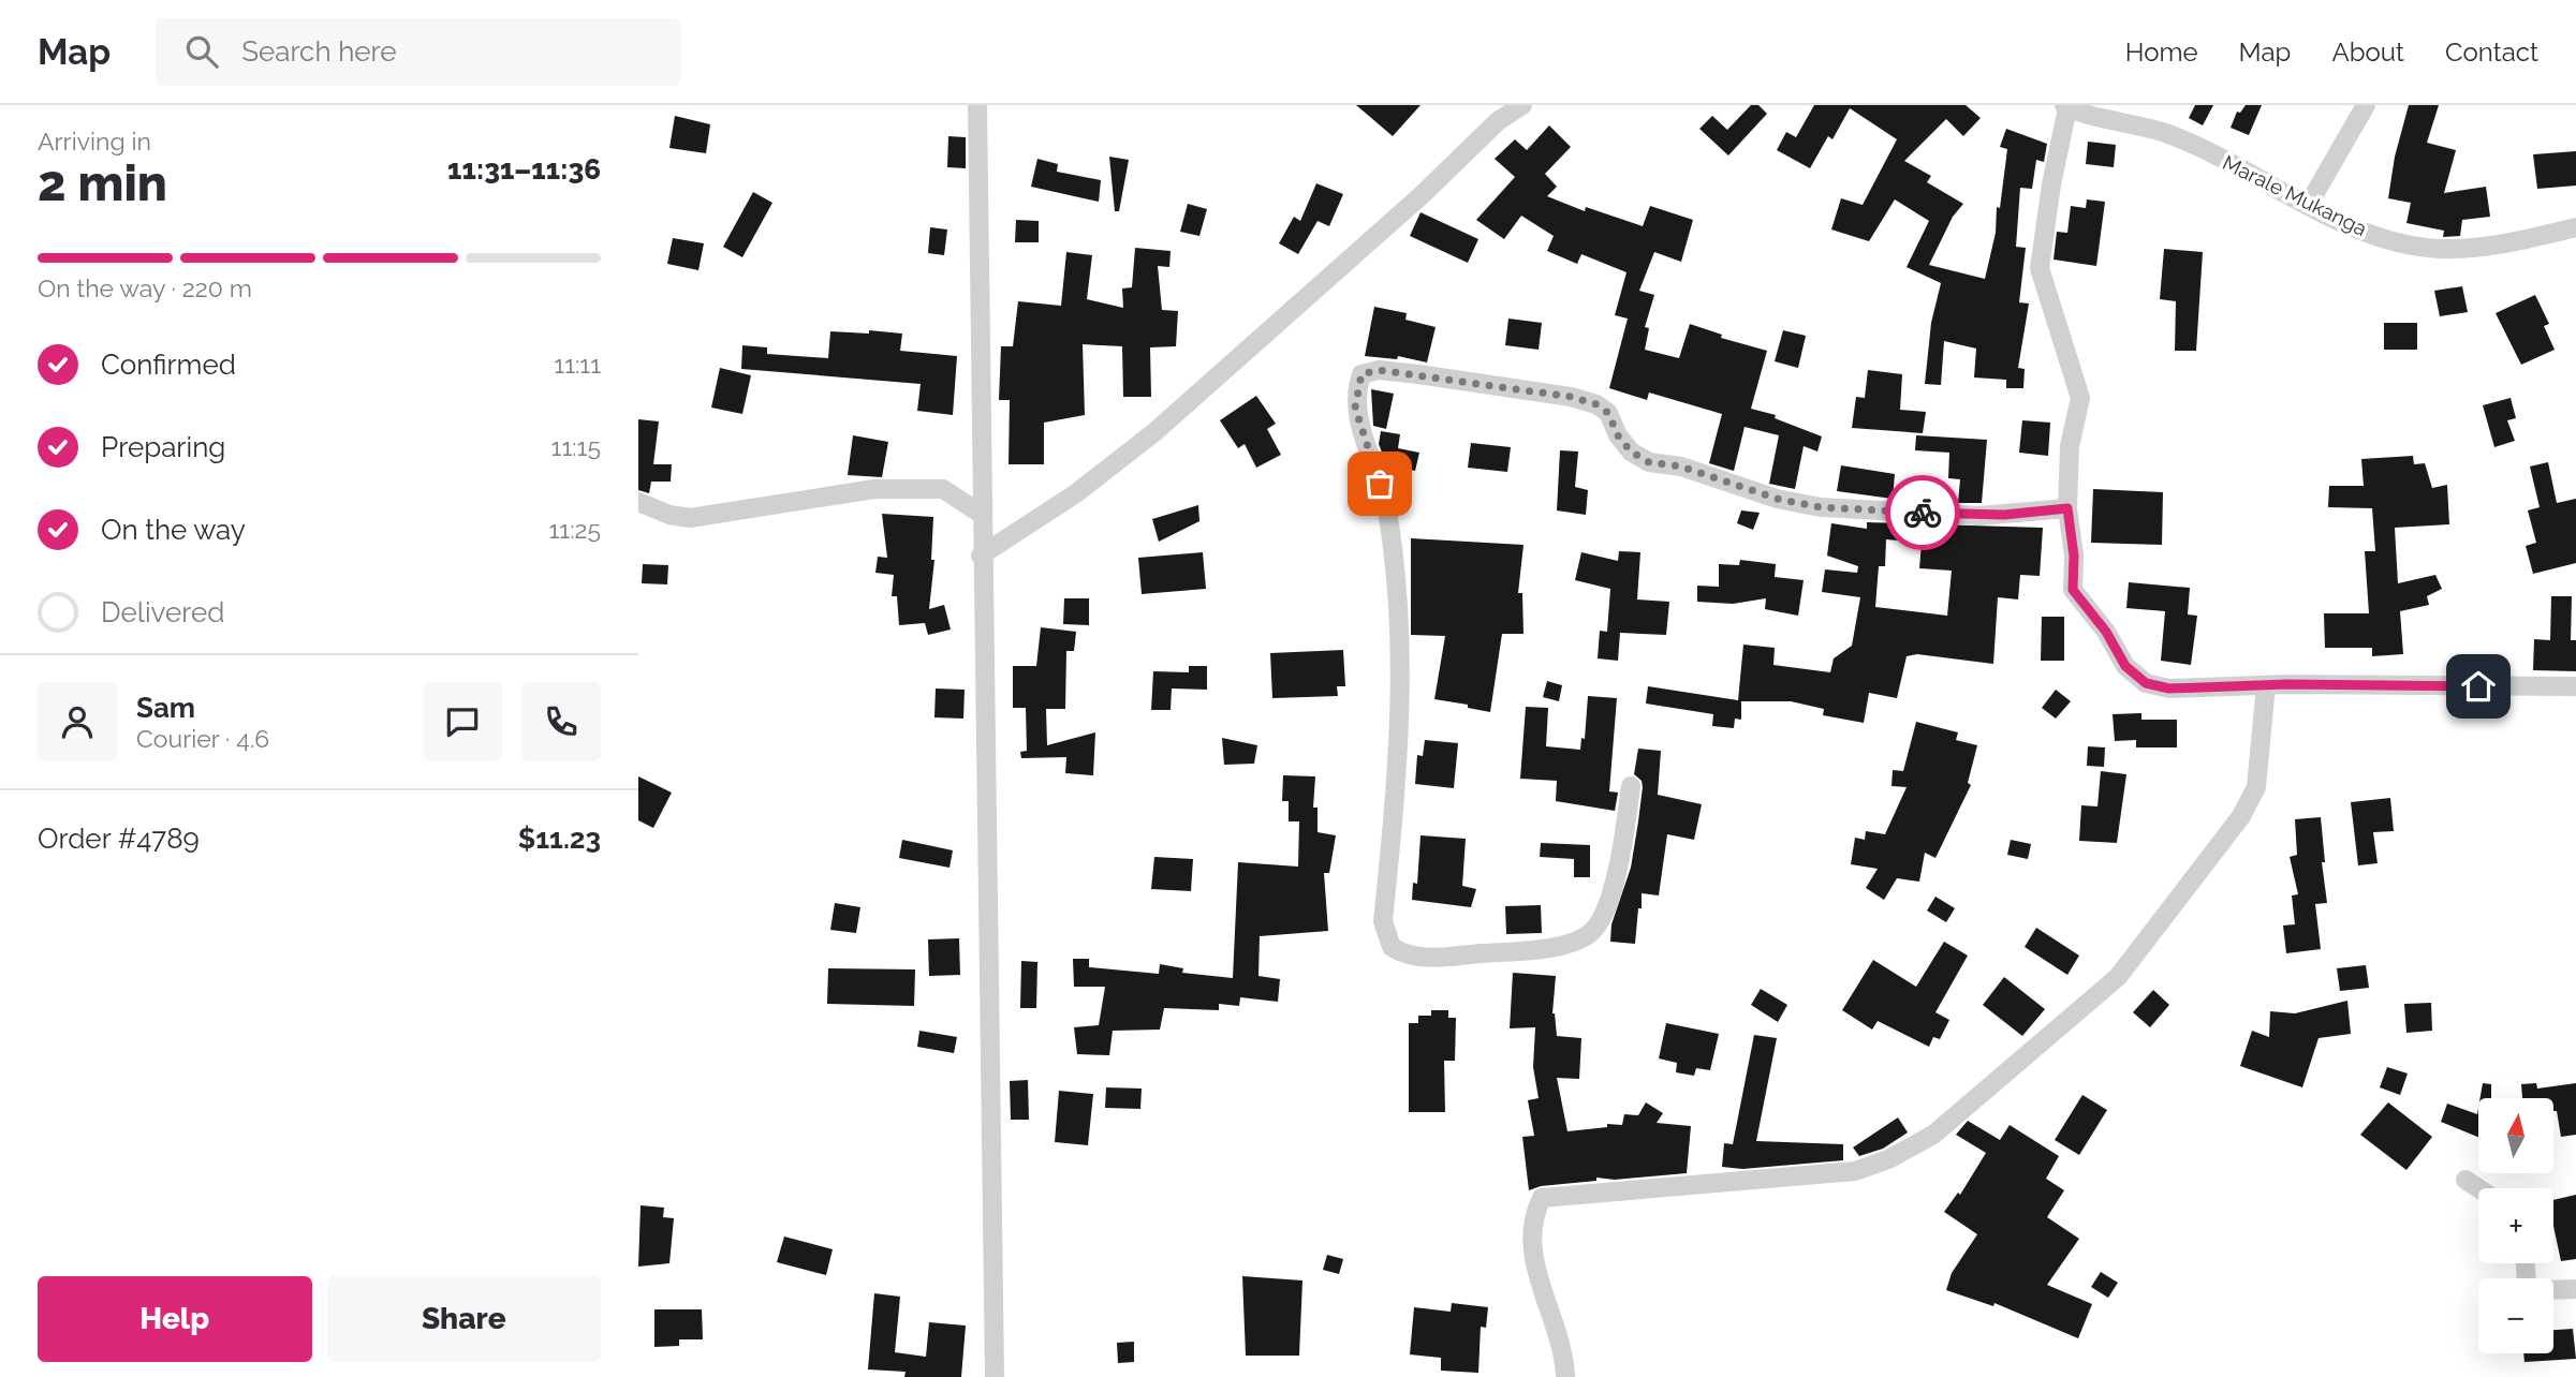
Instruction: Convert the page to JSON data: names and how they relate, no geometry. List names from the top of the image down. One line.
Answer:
{"streets":{"street":["Marale Mukanga"]},"north":"top","page":{"header":"Map","search":"Search here","nav":["Home","Map","About","Contact"],"heading":["2 min","Arriving in","11:31–11:36"],"panel":["Sam","Courier · 4.6","Order #4789","$11.23"],"bar":"On the way · 220 m","list":[["Confirmed","11:11"],["Preparing","11:15"],["On the way","11:25"],"Delivered"],"map_buttons":["+","−"],"buttons":["Help","Share"]}}
